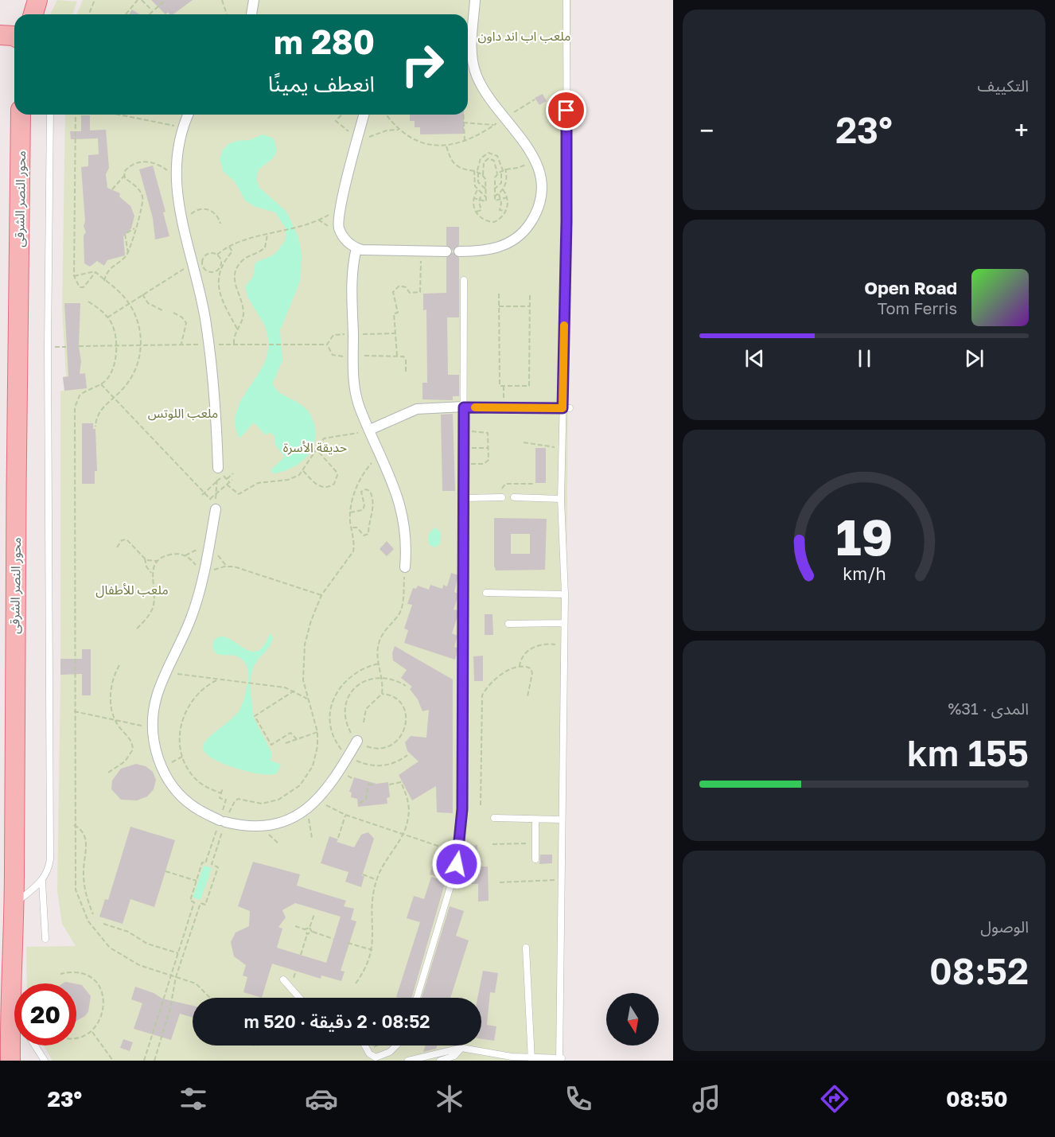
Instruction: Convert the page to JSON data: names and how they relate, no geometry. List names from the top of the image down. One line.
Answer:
{"streets":{"main road":["محور النصر الشرقى"]},"parks":["ملعب اب اند داون","ملعب اللوتس","حديقة الأسرة","ملعب للأطفال"],"north":"bottom","page":{"tile":["التكييف",["المدى · 31%","155 km"],["الوصول","08:52"]],"turn":["280 m","انعطف يمينًا"],"heat":["−","23°","+"],"song":["Open Road","Tom Ferris"],"limit":"20","trip":"08:52 · 2 دقيقة · 520 m","tabs":["08:50","23°"],"gauge":["19","km/h"]}}
